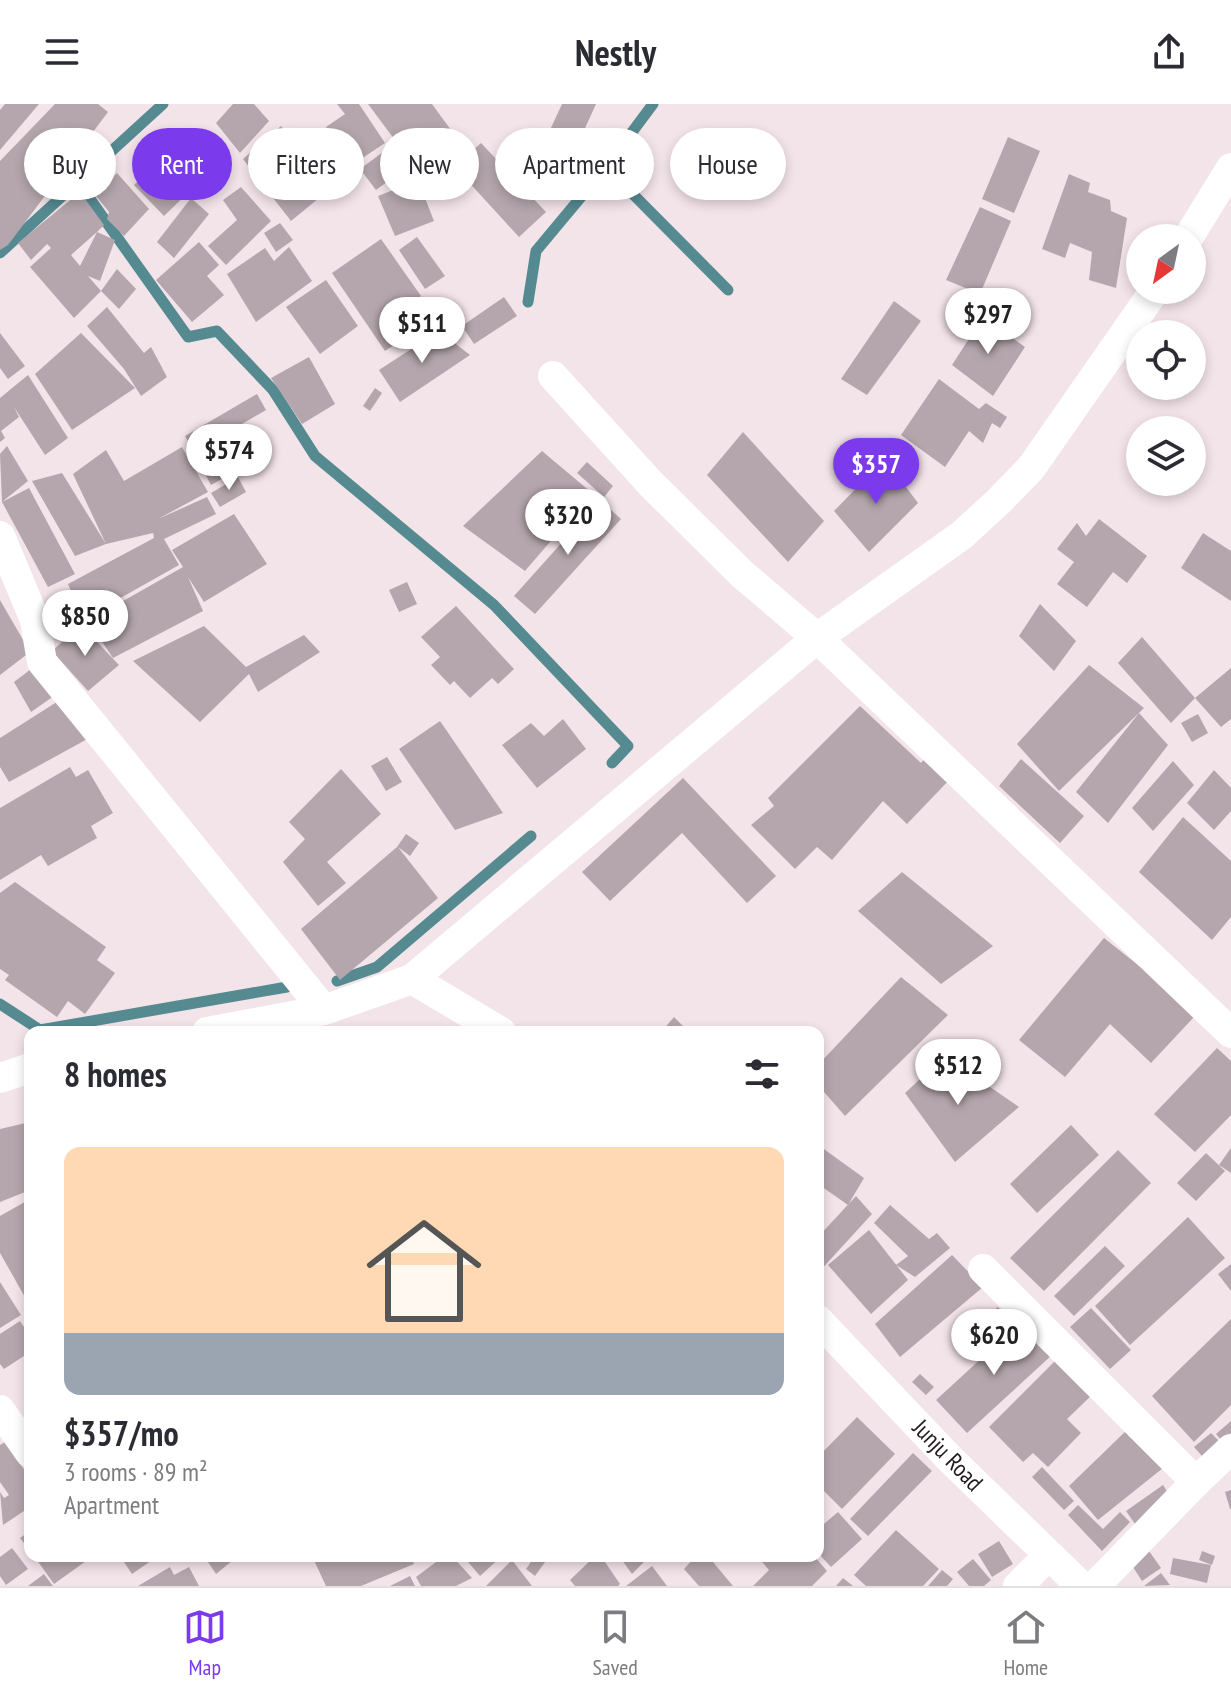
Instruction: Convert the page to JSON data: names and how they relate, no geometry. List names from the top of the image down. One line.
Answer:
{"streets":{"street":["Junju Road"]},"north":"bottom left","page":{"header":"Nestly","chip":["Buy","Rent","Filters","New","Apartment","House"],"price":["$297","$511","$574","$357","$320","$850","$512","$620"],"heading":"8 homes","list":[{"name":"$357/mo","note":"3 rooms · 89 m² · Apartment"}],"tabs":["Map","Saved","Home"]}}
